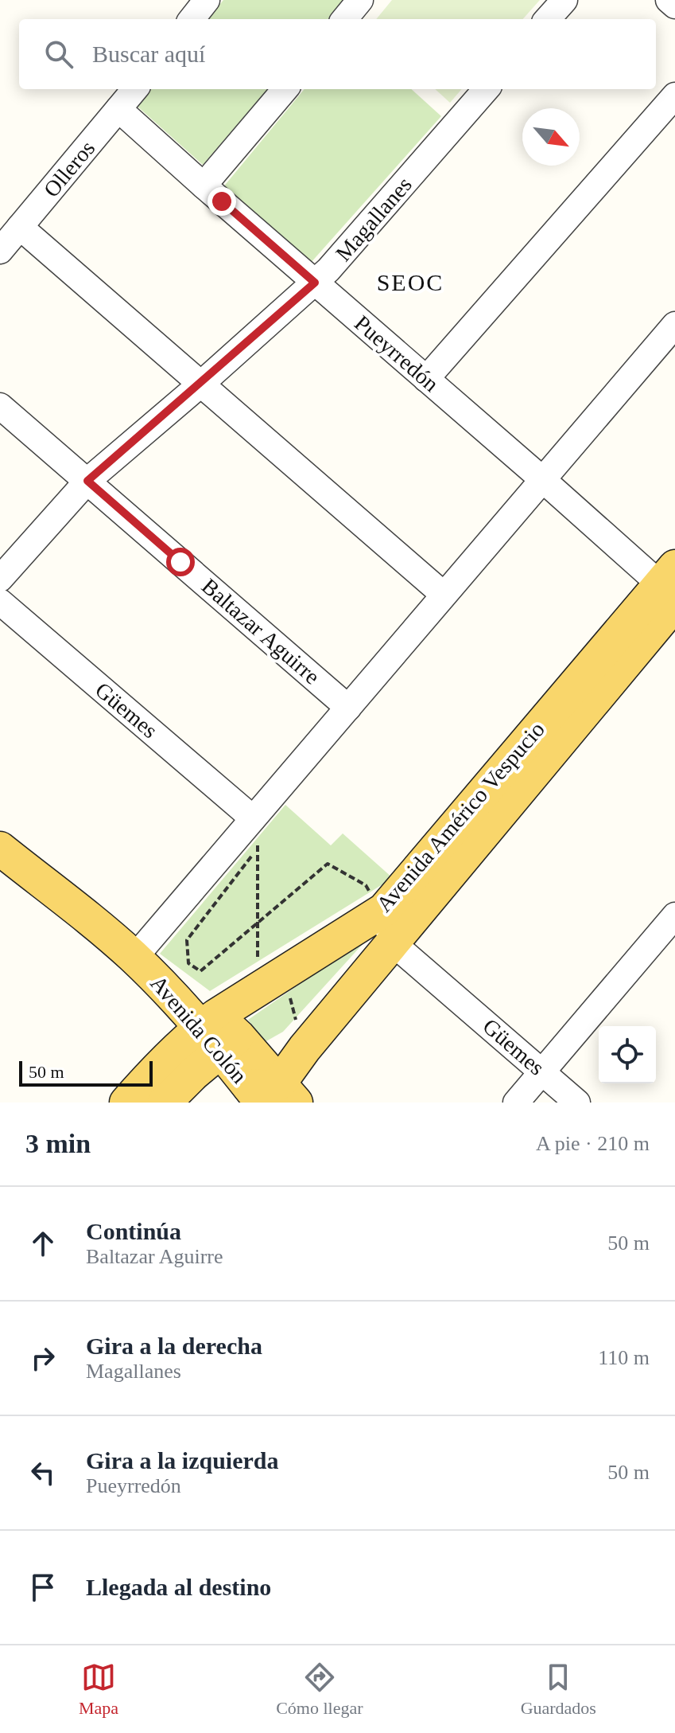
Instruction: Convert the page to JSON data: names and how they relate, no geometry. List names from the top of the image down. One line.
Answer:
{"streets":{"main road":["Avenida Américo Vespucio","Avenida Colón"],"street":["Olleros","Magallanes","Pueyrredón","Baltazar Aguirre","Güemes"]},"crossings":[["Olleros","Pueyrredón"],["Magallanes","Pueyrredón"],["Magallanes","Baltazar Aguirre"],["Pueyrredón","Avenida Américo Vespucio"],["Güemes","Avenida Américo Vespucio"],["Avenida Américo Vespucio","Avenida Colón"]],"districts":["SEOC"],"scale_bar":"50 m","north":"bottom right","page":{"search":"Buscar aquí","scale":"50 m","heading":["3 min","A pie · 210 m"],"list":[["Continúa","Baltazar Aguirre","50 m"],["Gira a la derecha","Magallanes","110 m"],["Gira a la izquierda","Pueyrredón","50 m"],"Llegada al destino"],"nav":["Mapa","Cómo llegar","Guardados"]}}
